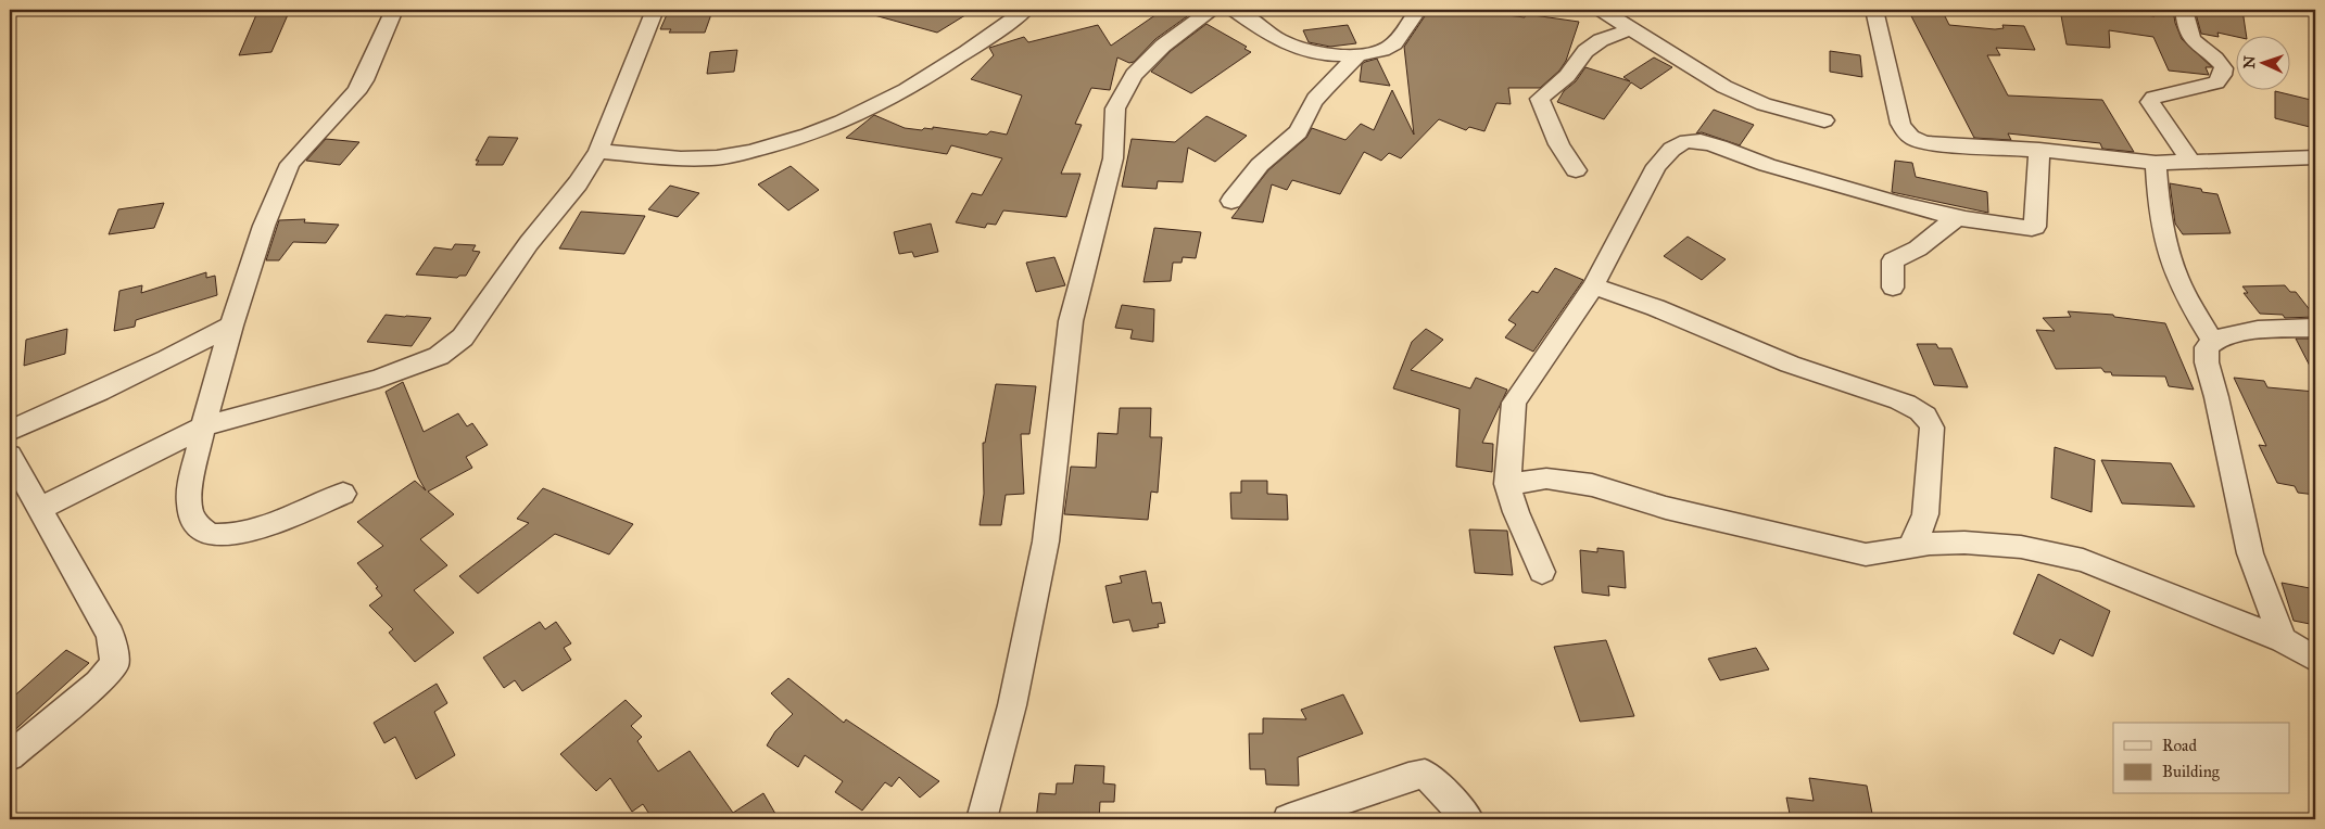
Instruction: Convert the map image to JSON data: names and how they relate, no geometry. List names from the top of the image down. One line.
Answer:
{"legend":["Road","Building"],"north":"left"}
